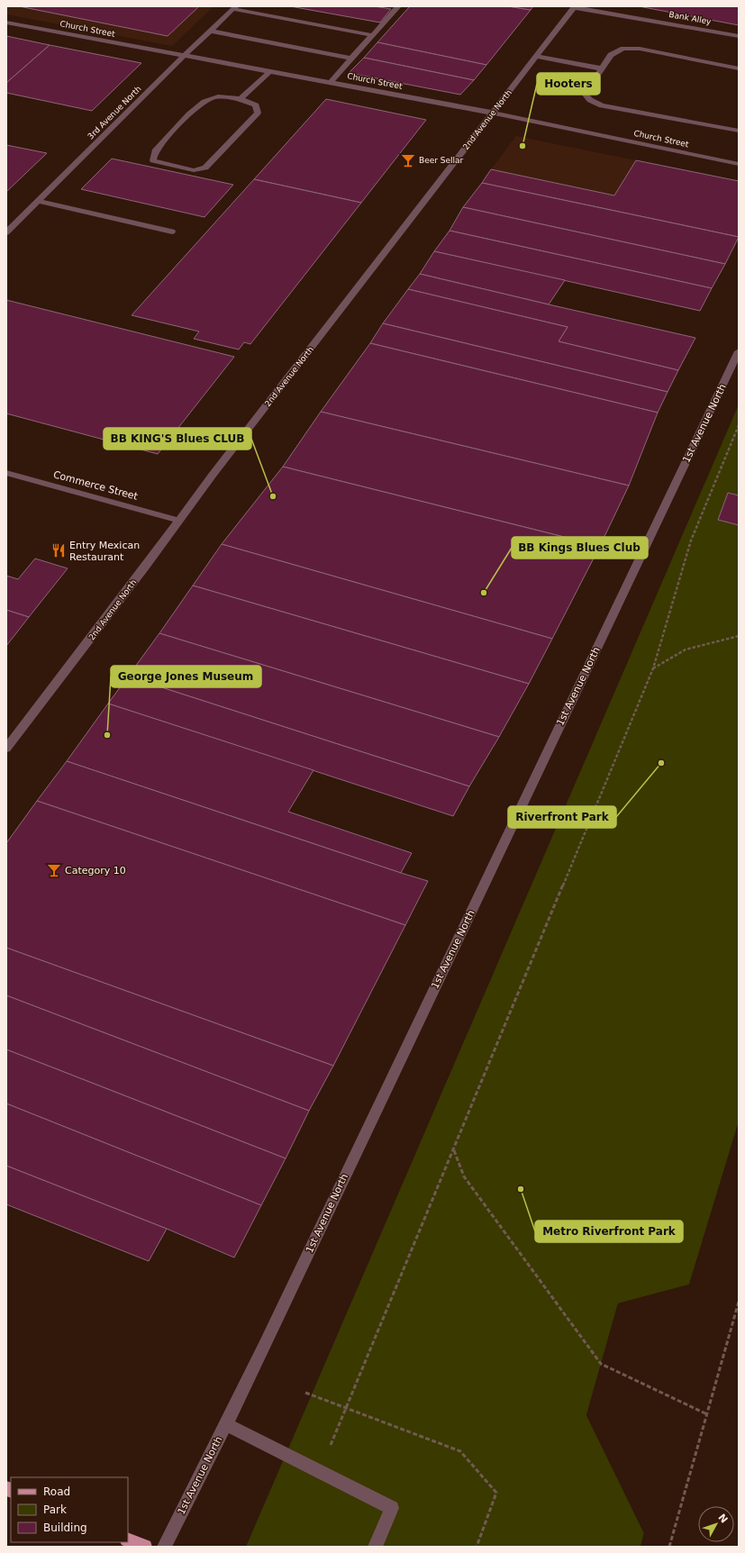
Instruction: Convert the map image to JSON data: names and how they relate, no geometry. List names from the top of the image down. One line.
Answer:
{"streets":{"street":["Bank Alley","Church Street","3rd Avenue North","2nd Avenue North","1st Avenue North","Commerce Street"]},"crossings":[["Bank Alley","2nd Avenue North"],["Church Street","3rd Avenue North"],["Church Street","2nd Avenue North"],["2nd Avenue North","Commerce Street"]],"places":{"other":["Hooters","BB KING'S Blues CLUB","BB Kings Blues Club","George Jones Museum","Riverfront Park","Metro Riverfront Park"],"bar":["Beer Sellar","Category 10"],"restaurant":["Entry Mexican Restaurant"]},"legend":["Road","Park","Building"],"north":"top right"}
